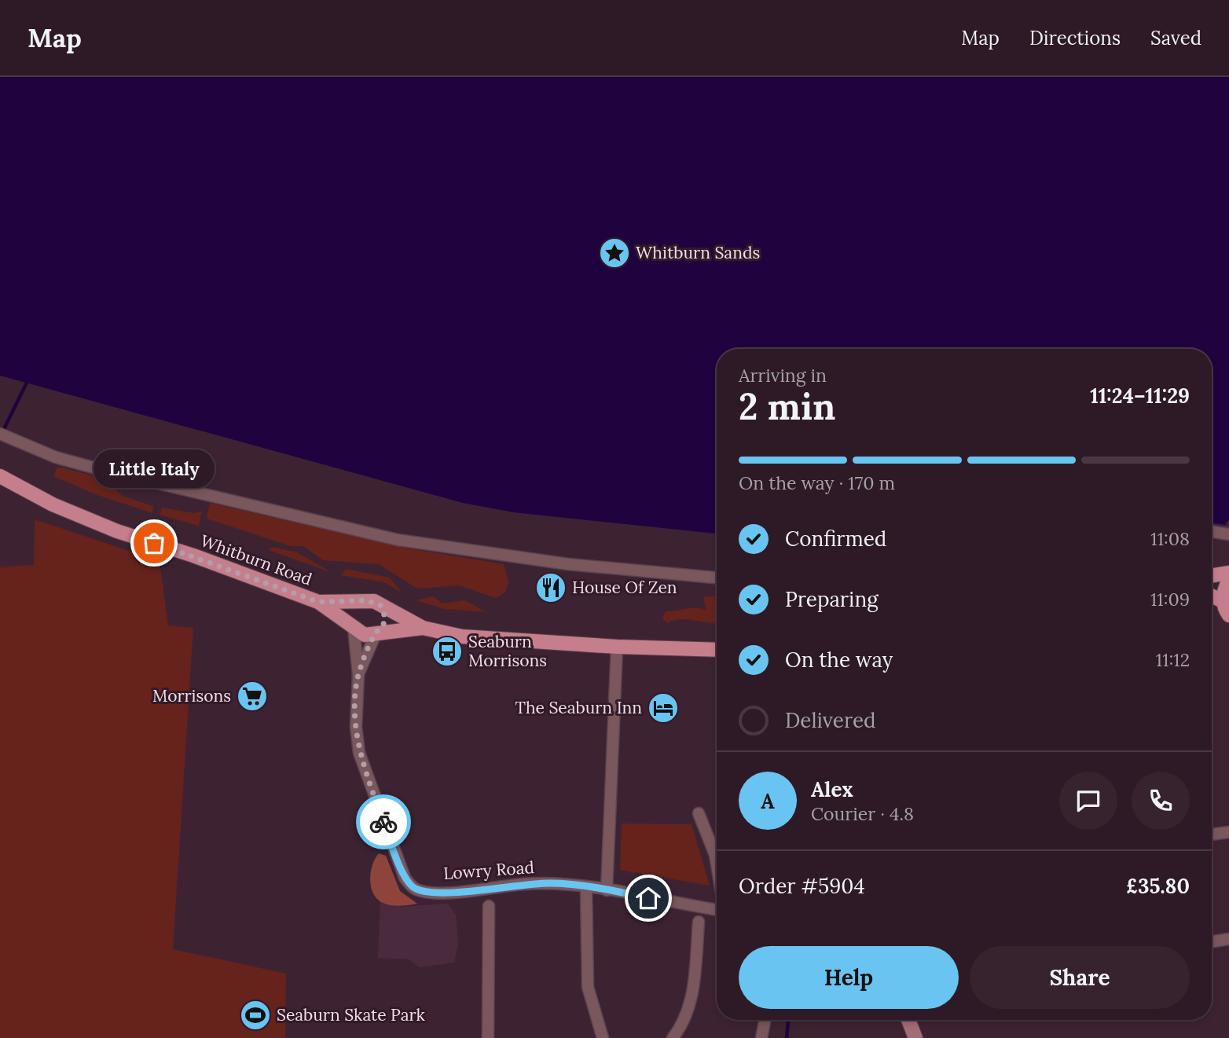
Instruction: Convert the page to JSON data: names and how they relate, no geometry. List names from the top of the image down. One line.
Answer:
{"streets":{"main road":["Whitburn Road"],"street":["Lowry Road"]},"places":{"place":["Whitburn Sands"],"other":["Little Italy"],"restaurant":["House Of Zen"],"bus stop":["Seaburn Morrisons"],"supermarket":["Morrisons"],"hotel":["The Seaburn Inn"],"sports":["Seaburn Skate Park"]},"page":{"header":"Map","nav":["Map","Directions","Saved"],"heading":["2 min","Arriving in","11:24–11:29"],"panel":["Alex","Courier · 4.8","Order #5904","£35.80"],"bar":"On the way · 170 m","bubble":"Little Italy","list":[["Confirmed","11:08"],["Preparing","11:09"],["On the way","11:12"],"Delivered"],"round":"A","buttons":["Help","Share"]}}
